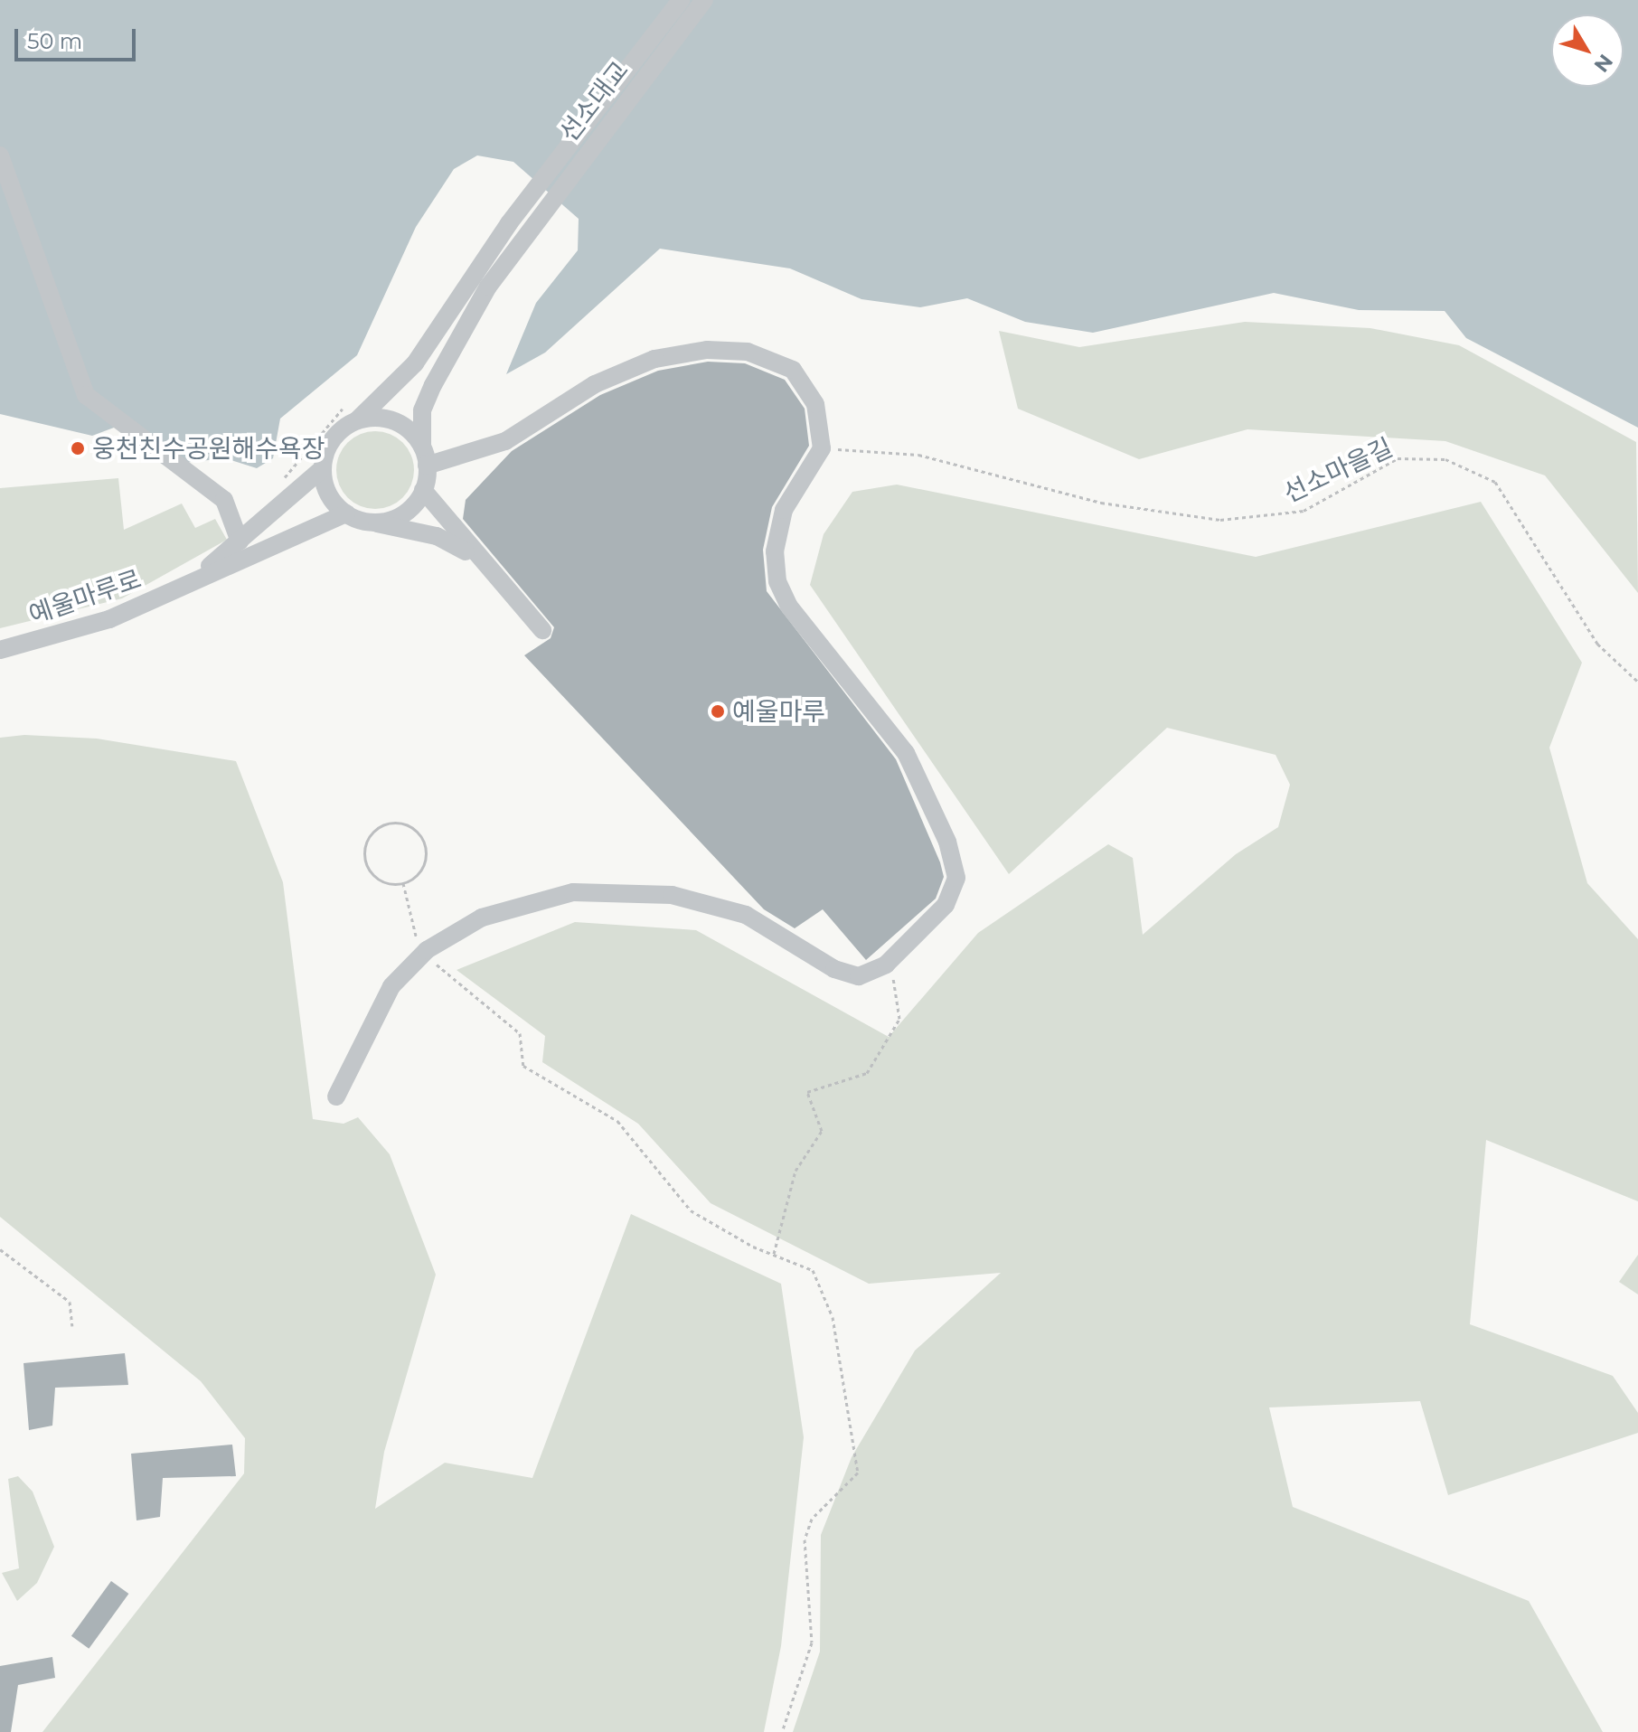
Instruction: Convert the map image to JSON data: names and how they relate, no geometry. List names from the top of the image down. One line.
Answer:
{"streets":{"street":["선소대교","예울마루로"],"path":["선소마을길"]},"places":["웅천친수공원해수욕장","예울마루"],"scale_bar":"50 m","north":"bottom right"}
